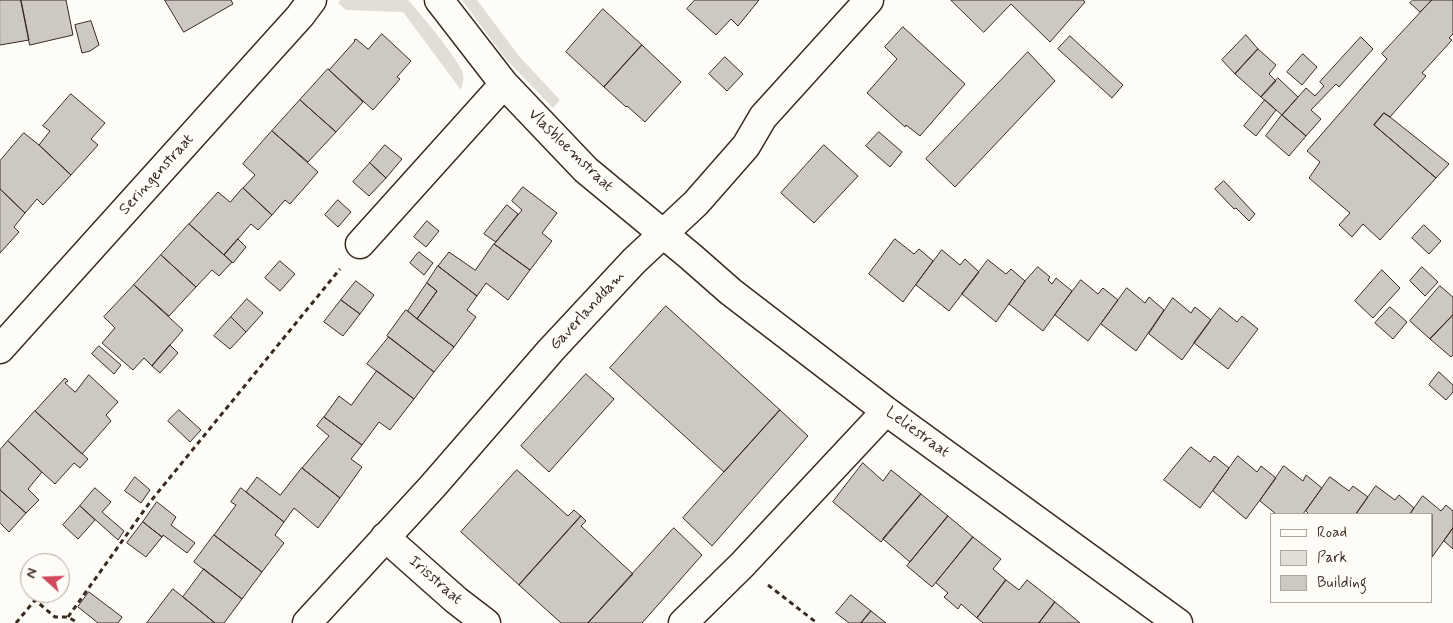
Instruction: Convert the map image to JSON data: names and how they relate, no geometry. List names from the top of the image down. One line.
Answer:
{"streets":{"street":["Vlasbloemstraat","Seringenstraat","Gaverlanddam","Leliestraat","Irisstraat"]},"crossings":[["Vlasbloemstraat","Gaverlanddam"],["Vlasbloemstraat","Leliestraat"],["Gaverlanddam","Leliestraat"],["Gaverlanddam","Irisstraat"]],"legend":["Road","Park","Building"],"north":"left"}
